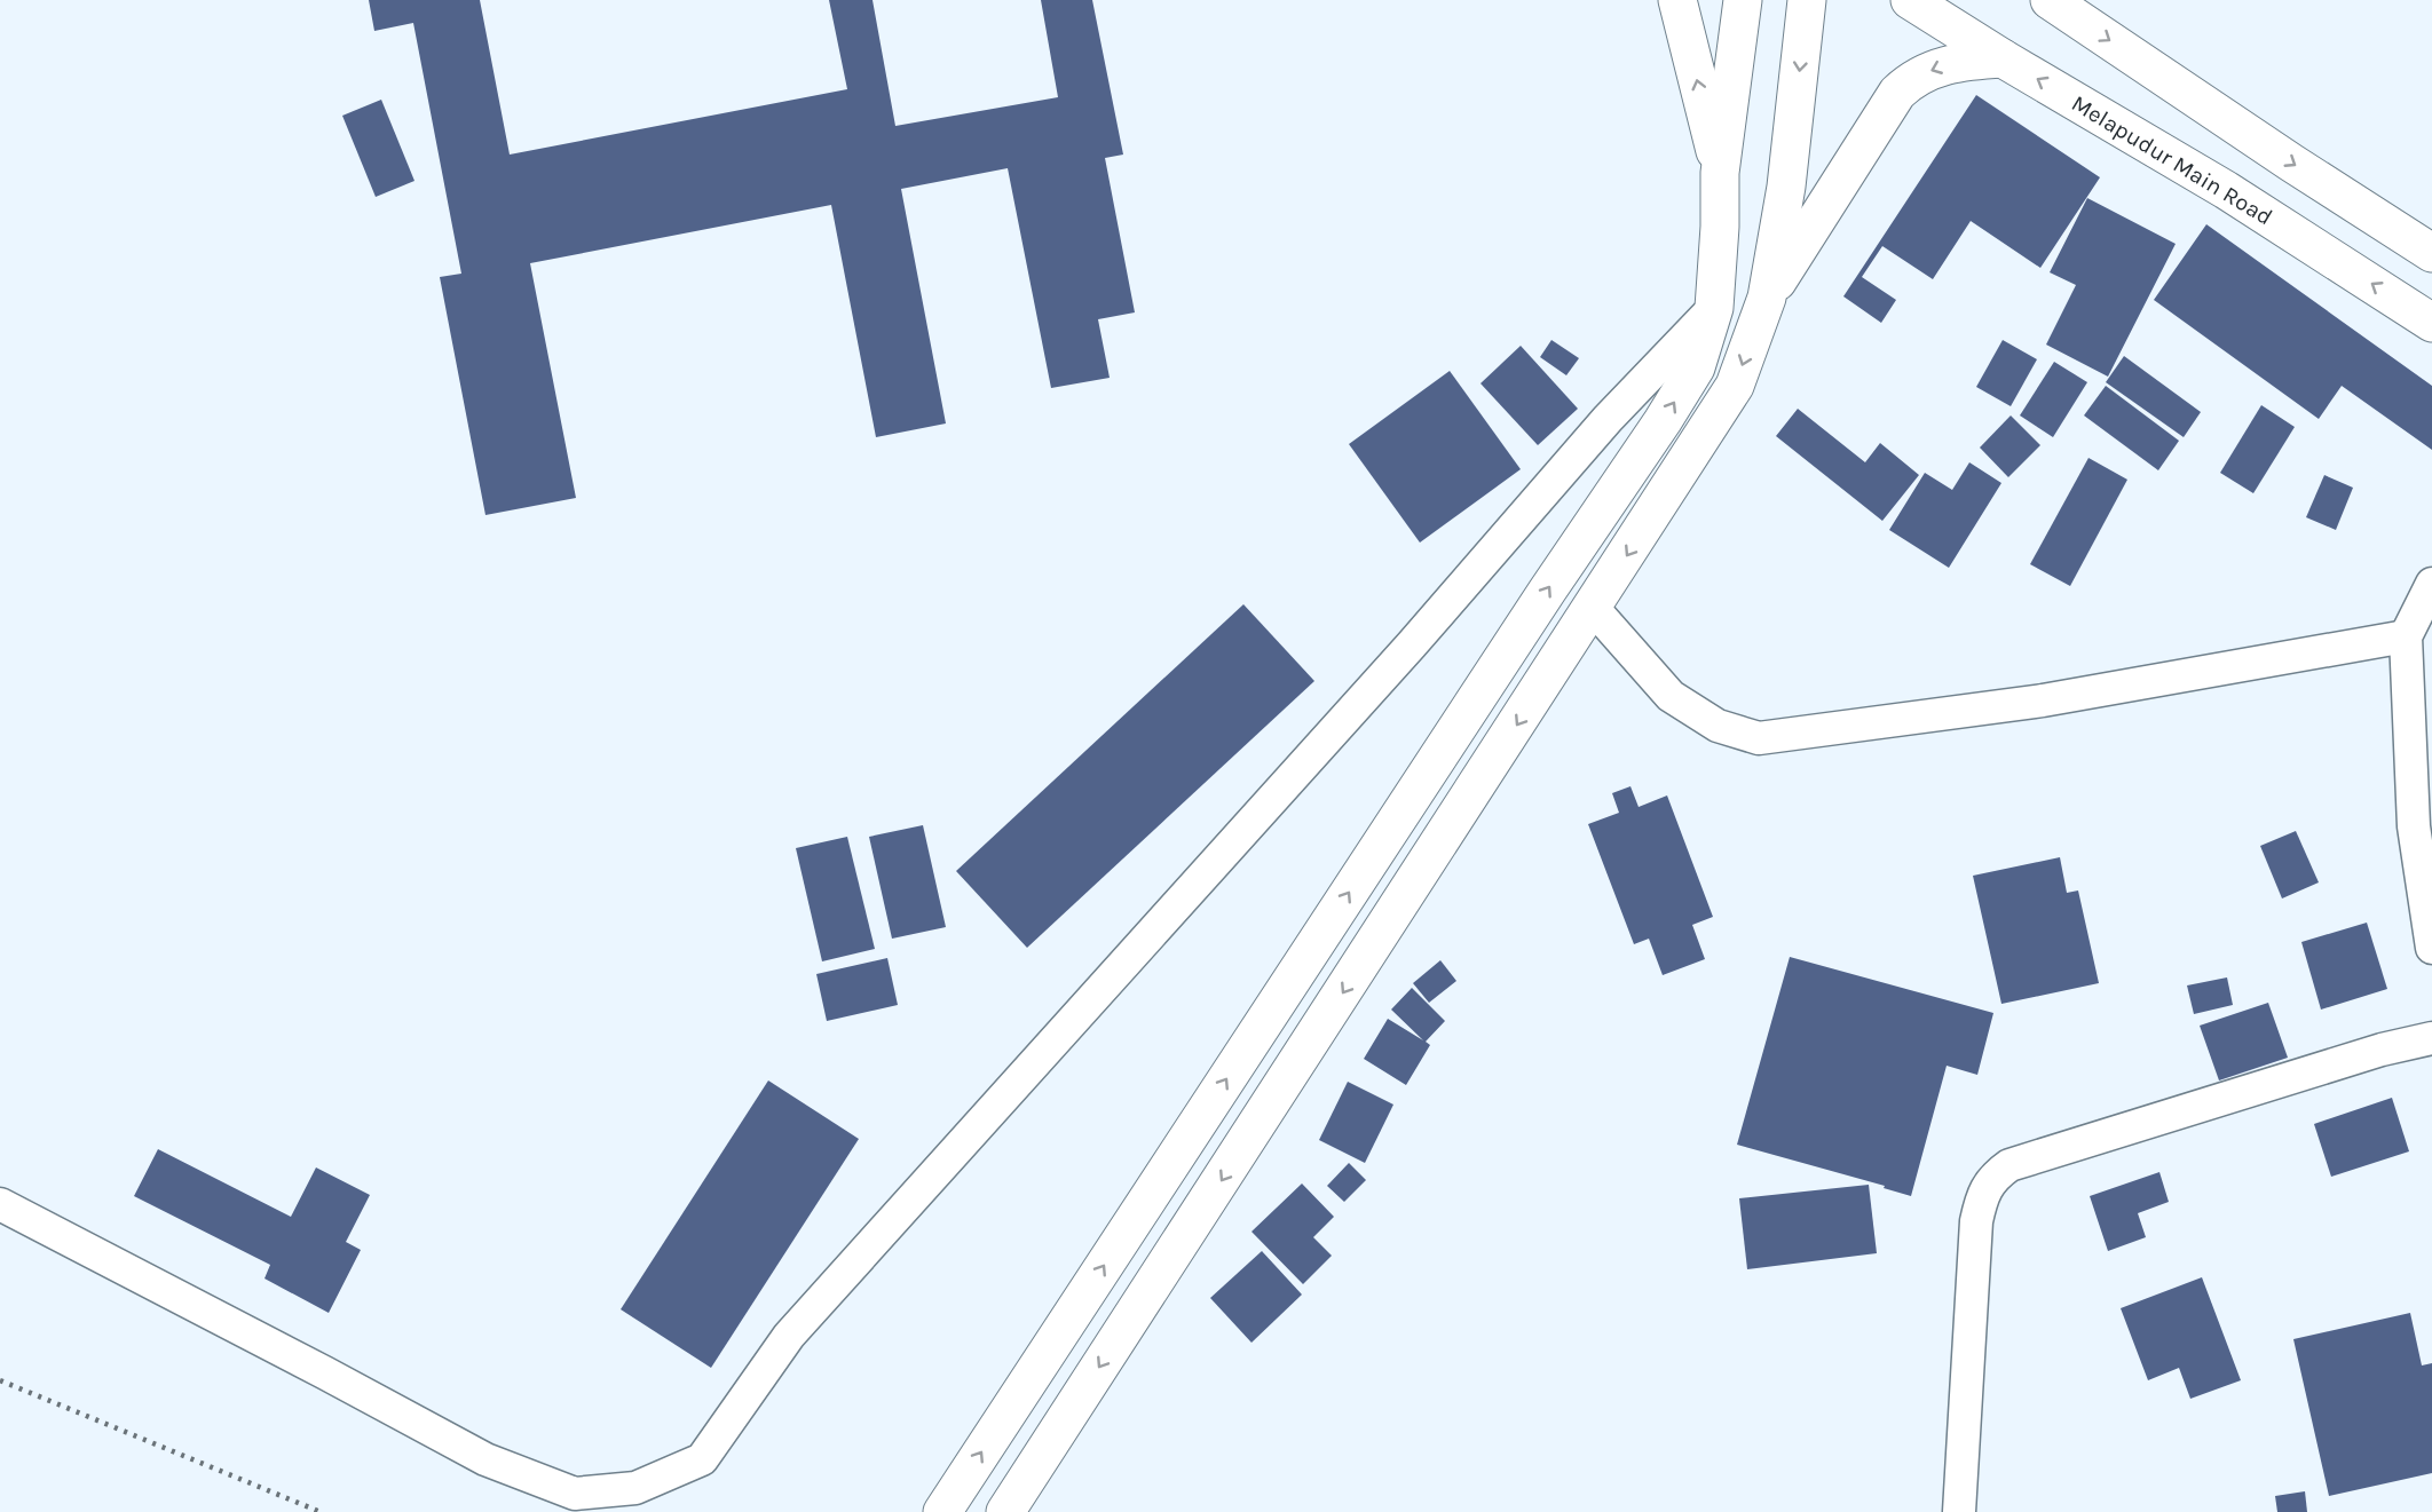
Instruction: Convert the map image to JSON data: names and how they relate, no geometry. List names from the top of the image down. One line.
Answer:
{"streets":{"main road":["Melapudur Main Road"]}}
